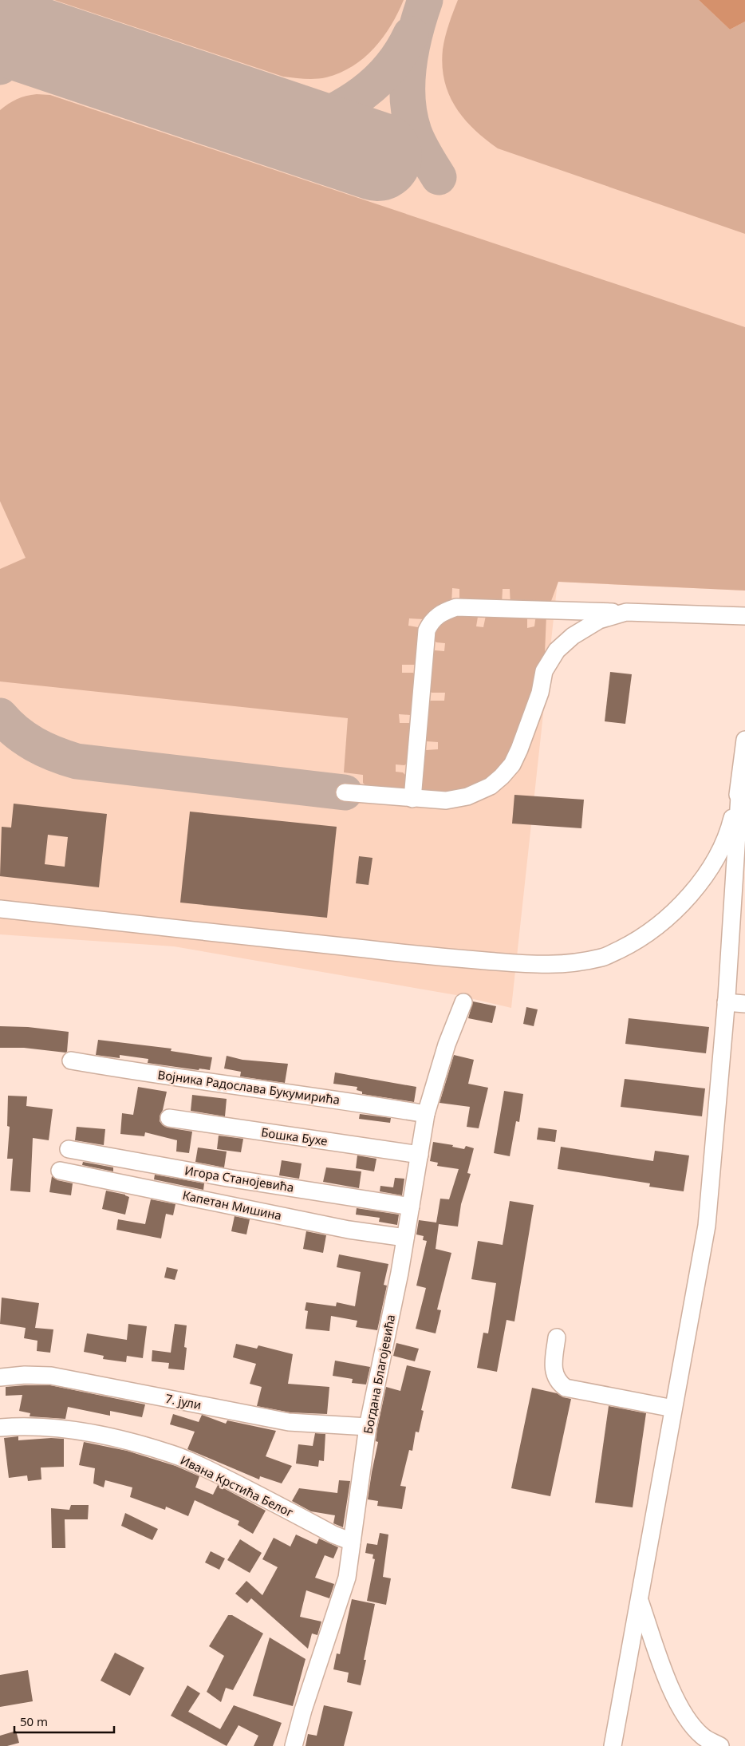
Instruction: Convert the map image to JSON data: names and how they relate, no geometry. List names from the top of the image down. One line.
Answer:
{"streets":{"street":["Војника Радослава Букумирића","Бошка Бухе","Игора Станојевића","Капетан Мишина","Богдана Благојевића","7. јули","Ивана Крстића Белог"]},"crossings":[["Војника Радослава Букумирића","Богдана Благојевића"],["Бошка Бухе","Богдана Благојевића"],["Игора Станојевића","Богдана Благојевића"],["Капетан Мишина","Богдана Благојевића"],["Богдана Благојевића","7. јули"],["Богдана Благојевића","Ивана Крстића Белог"]],"scale_bar":"50 m"}
